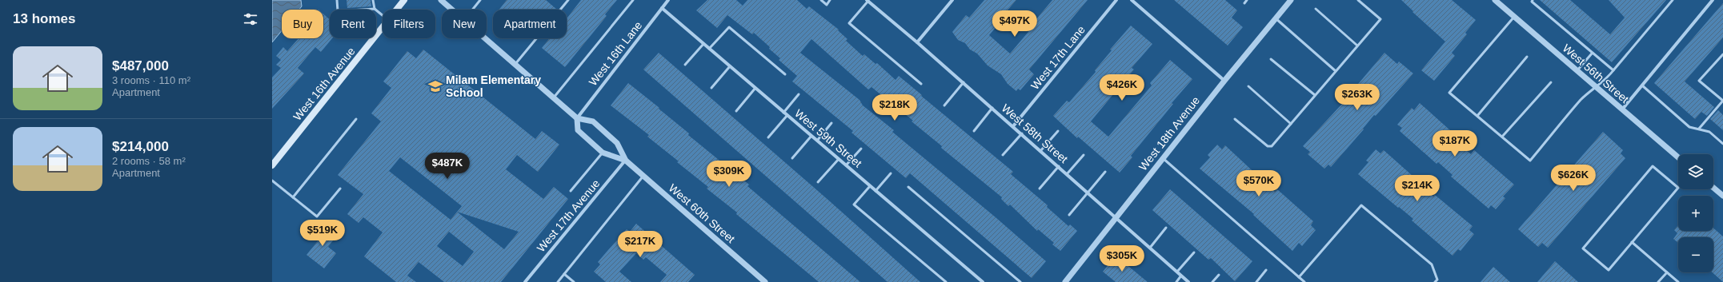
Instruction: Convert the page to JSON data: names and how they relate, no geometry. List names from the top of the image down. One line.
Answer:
{"streets":{"main road":["West 16th Avenue"],"street":["West 16th Lane","West 17th Lane","West 56th Street","West 58th Street","West 18th Avenue","West 59th Street","West 60th Street","West 17th Avenue"]},"crossings":[["West 16th Lane","West 59th Street"],["West 16th Lane","West 60th Street"],["West 17th Lane","West 58th Street"],["West 58th Street","West 18th Avenue"],["West 60th Street","West 17th Avenue"]],"places":{"school or university":["Milam Elementary School"]},"page":{"heading":"13 homes","chip":["Buy","Rent","Filters","New","Apartment"],"price":["$497K","$426K","$263K","$218K","$187K","$487K","$309K","$626K","$570K","$214K","$519K","$217K","$305K"],"list":[{"name":"$487,000","note":"3 rooms · 110 m² · Apartment"},{"name":"$214,000","note":"2 rooms · 58 m² · Apartment"}],"map_buttons":["+","−"]}}
